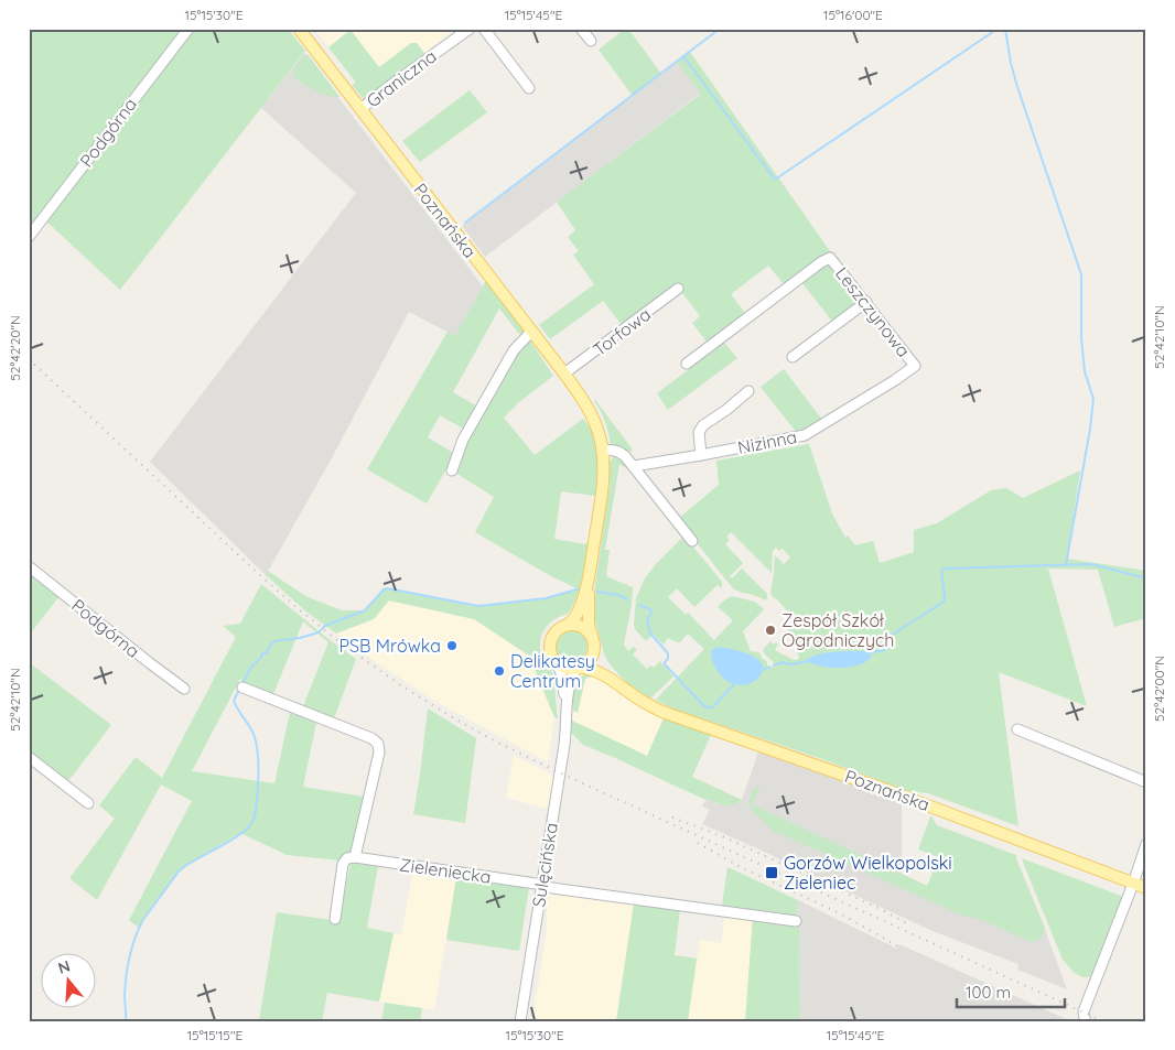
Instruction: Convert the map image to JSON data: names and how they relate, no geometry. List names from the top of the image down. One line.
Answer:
{"streets":{"main road":["Poznańska"],"street":["Graniczna","Podgórna","Leszczynowa","Torfowa","Nizinna","Sulęcińska","Zieleniecka"]},"crossings":[["Graniczna","Poznańska"],["Poznańska","Torfowa"],["Poznańska","Sulęcińska"],["Leszczynowa","Nizinna"],["Sulęcińska","Zieleniecka"]],"places":{"other":["Zespół Szkół Ogrodniczych","PSB Mrówka","Delikatesy Centrum"],"transit":["Gorzów Wielkopolski Zieleniec"]},"scale_bar":"100 m","north":"top","coordinates":["15°15'30\"E","15°15'45\"E","15°16'00\"E","52°42'10\"N","52°42'20\"N","52°42'00\"N","15°15'15\"E"]}
